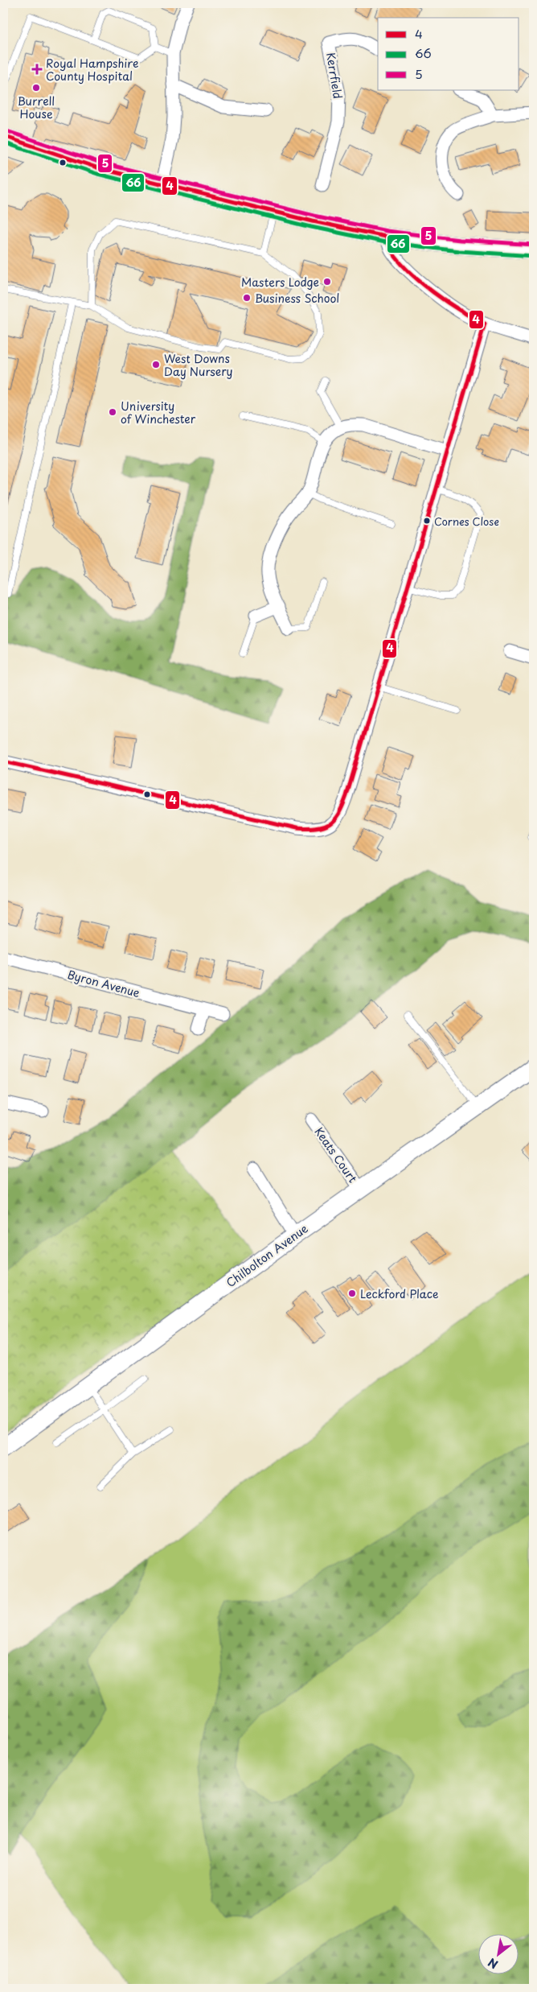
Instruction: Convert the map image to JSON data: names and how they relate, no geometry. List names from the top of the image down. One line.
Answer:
{"streets":{"main road":["Chilbolton Avenue"],"street":["Kerrfield","Byron Avenue","Keats Court"]},"crossings":[["Keats Court","Chilbolton Avenue"]],"places":{"health":["Royal Hampshire County Hospital"],"other":["Burrell House","Masters Lodge","Business School","West Downs Day Nursery","University of Winchester","Cornes Close","Leckford Place"]},"lines":["transit line 5","transit line 4","transit line 66"],"legend":["4","66","5"],"north":"bottom left"}
